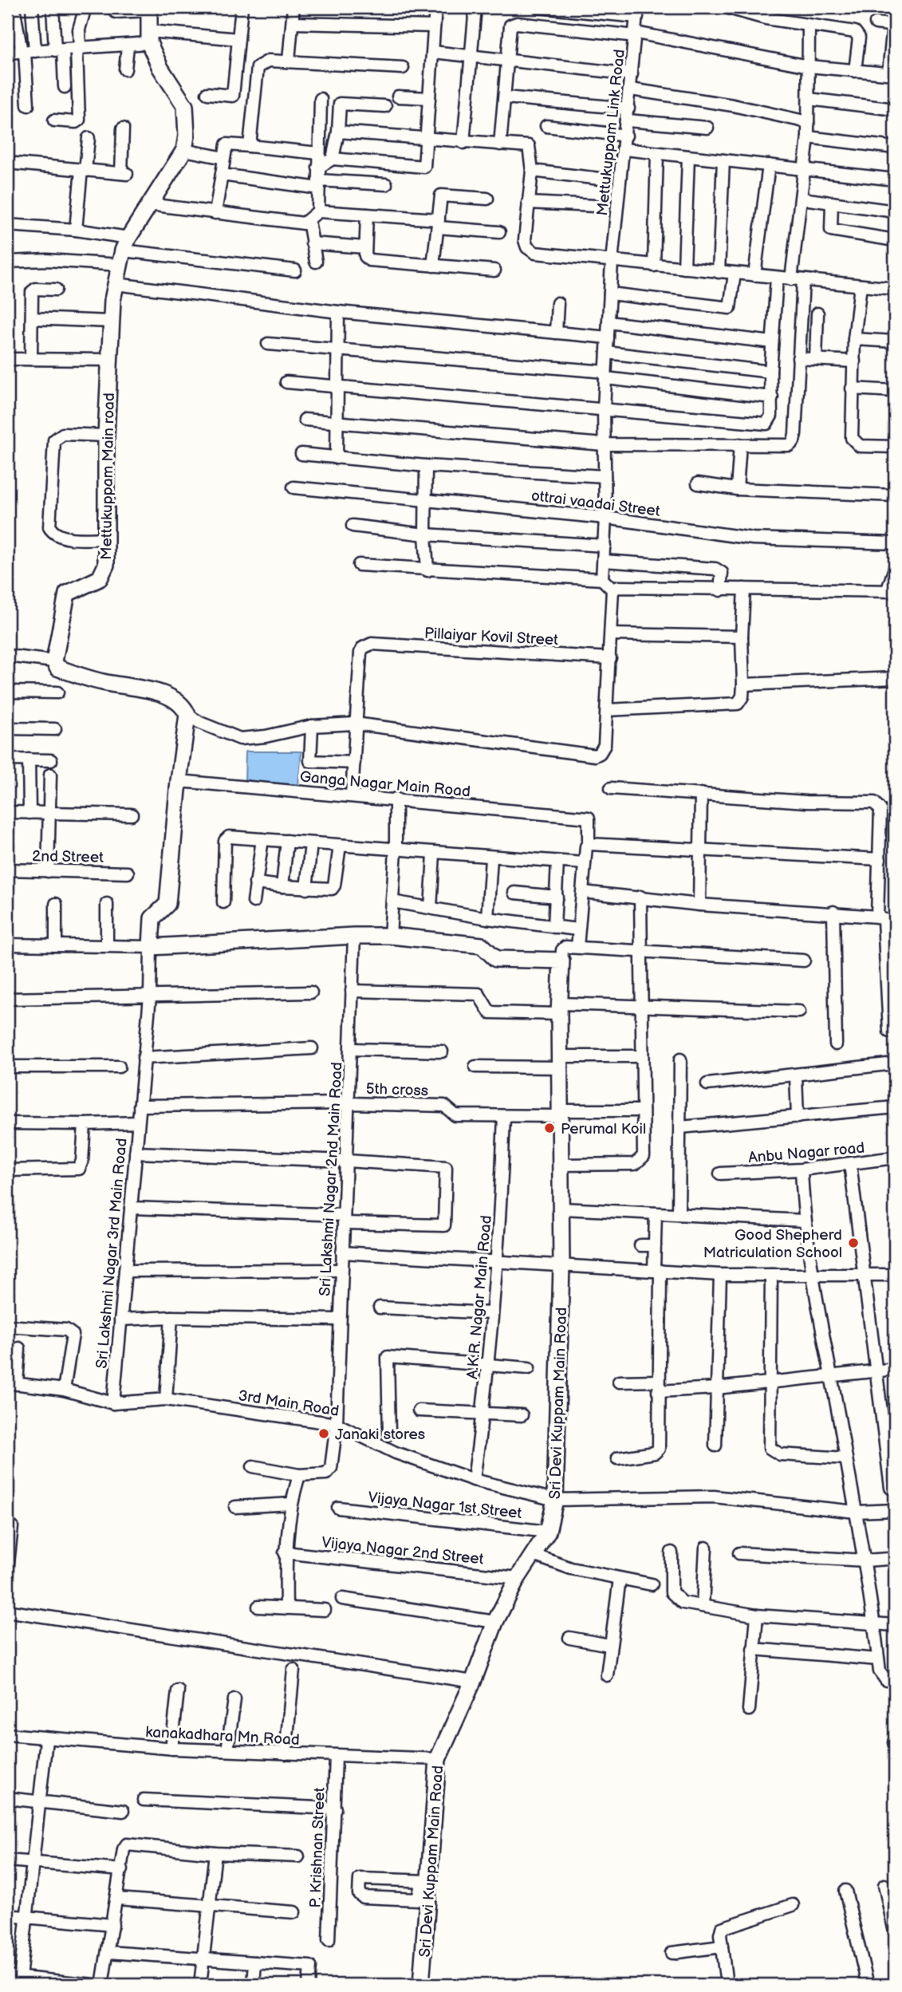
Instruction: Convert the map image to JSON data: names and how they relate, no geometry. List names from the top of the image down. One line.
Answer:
{"streets":{"main road":["Mettukuppam Main road","Sri Devi Kuppam Main Road"],"street":["Mettukuppam Link Road","ottrai vaadai Street","Pillaiyar Kovil Street","Ganga Nagar Main Road","2nd Street","5th cross","Anbu Nagar road","Sri Lakshmi Nagar 2nd Main Road","Sri Lakshmi Nagar 3rd Main Road","A.K.R. Nagar Main Road","3rd Main Road","Vijaya Nagar 1st Street","Vijaya Nagar 2nd Street","kanakadhara Mn Road","P. Krishnan Street"]},"crossings":[["Mettukuppam Link Road","ottrai vaadai Street"],["5th cross","Sri Lakshmi Nagar 2nd Main Road"],["5th cross","Sri Lakshmi Nagar 3rd Main Road"],["5th cross","A.K.R. Nagar Main Road"],["5th cross","Sri Devi Kuppam Main Road"],["Sri Lakshmi Nagar 2nd Main Road","3rd Main Road"],["Sri Lakshmi Nagar 3rd Main Road","3rd Main Road"],["A.K.R. Nagar Main Road","3rd Main Road"],["3rd Main Road","Sri Devi Kuppam Main Road"],["Sri Devi Kuppam Main Road","Vijaya Nagar 1st Street"],["Sri Devi Kuppam Main Road","Vijaya Nagar 2nd Street"],["Sri Devi Kuppam Main Road","kanakadhara Mn Road"],["kanakadhara Mn Road","P. Krishnan Street"]],"places":["Perumal Koil","Good Shepherd Matriculation School","Janaki stores"]}
